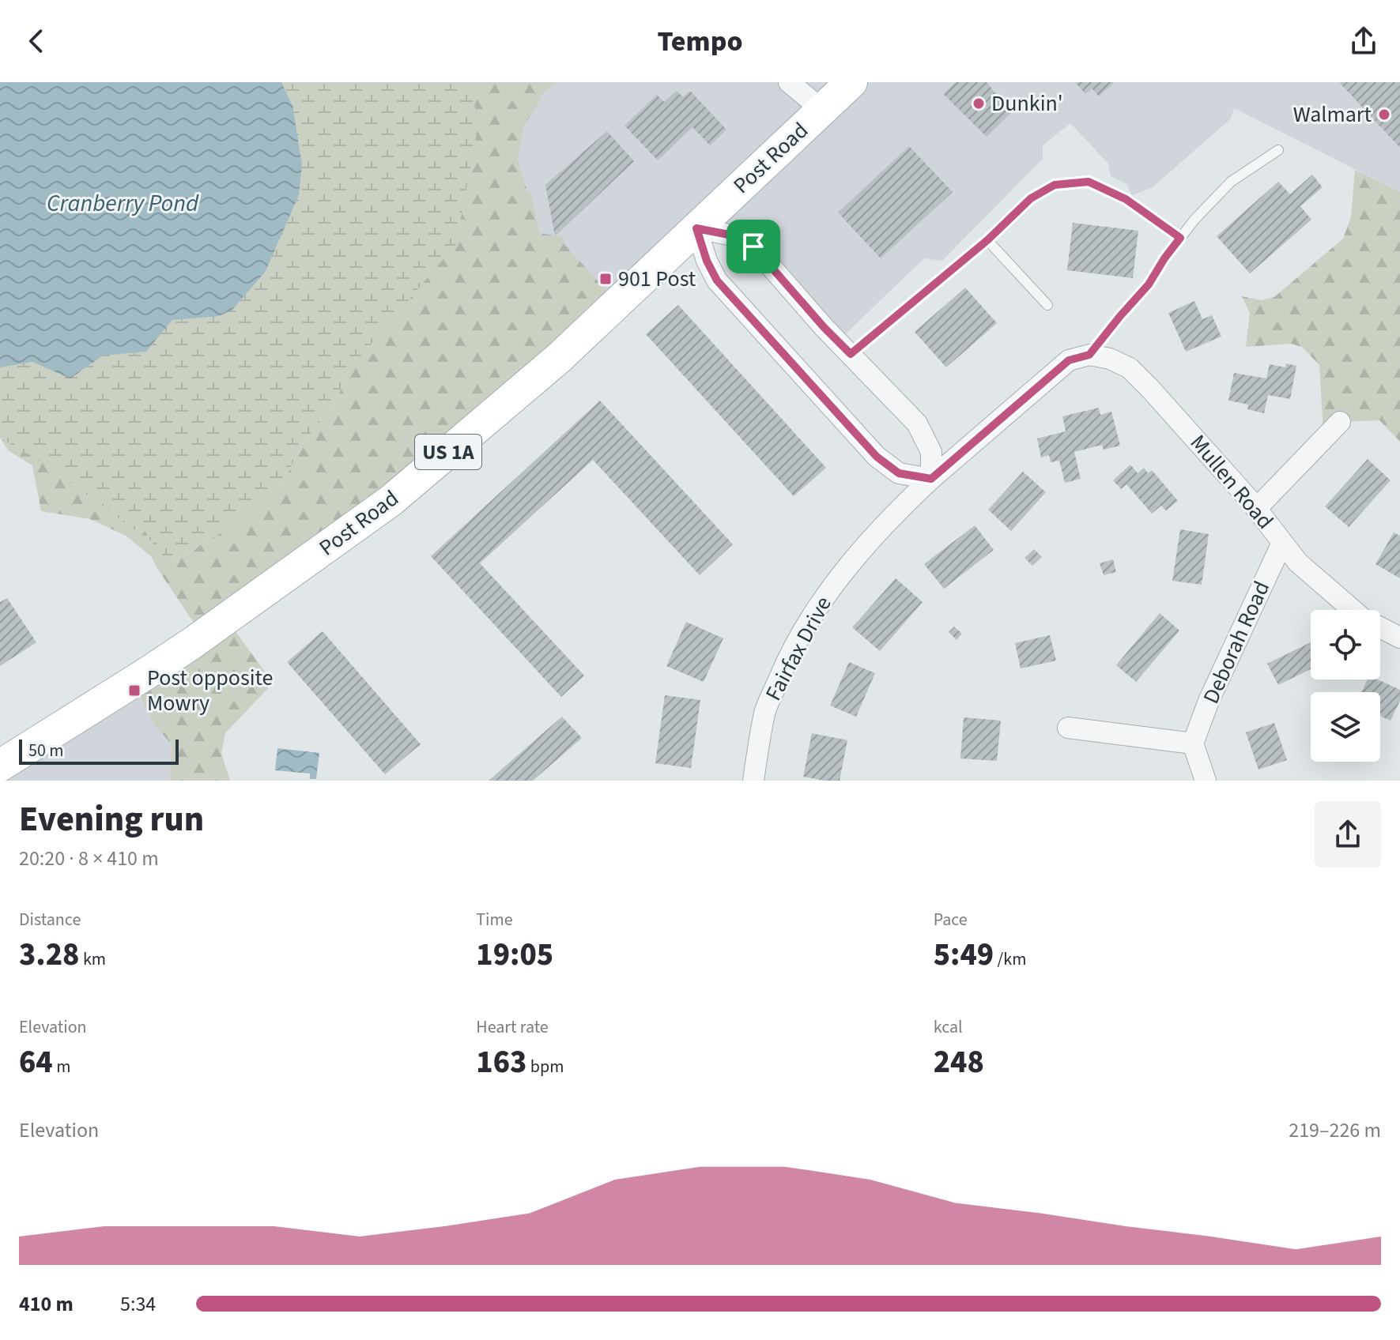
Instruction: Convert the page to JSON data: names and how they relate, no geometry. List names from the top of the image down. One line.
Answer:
{"streets":{"main road":["Post Road","US 1A"],"street":["Mullen Road","Deborah Road","Fairfax Drive"]},"crossings":[["Mullen Road","Deborah Road"],["Mullen Road","Fairfax Drive"]],"water":["Cranberry Pond"],"places":{"other":["Dunkin'","Walmart"],"transit":["901 Post","Post opposite Mowry"]},"scale_bar":"50 m","page":{"header":"Tempo","scale":"50 m","heading":["Evening run","20:20 · 8 × 410 m"],"stats":[["Distance","3.28 km"],["Time","19:05"],["Pace","5:49 /km"],["Elevation","64 m"],["Heart rate","163 bpm"],["kcal","248"]],"chart":["Elevation","219–226 m"],"list":[{"name":"410 m","note":"5:34"}]}}
